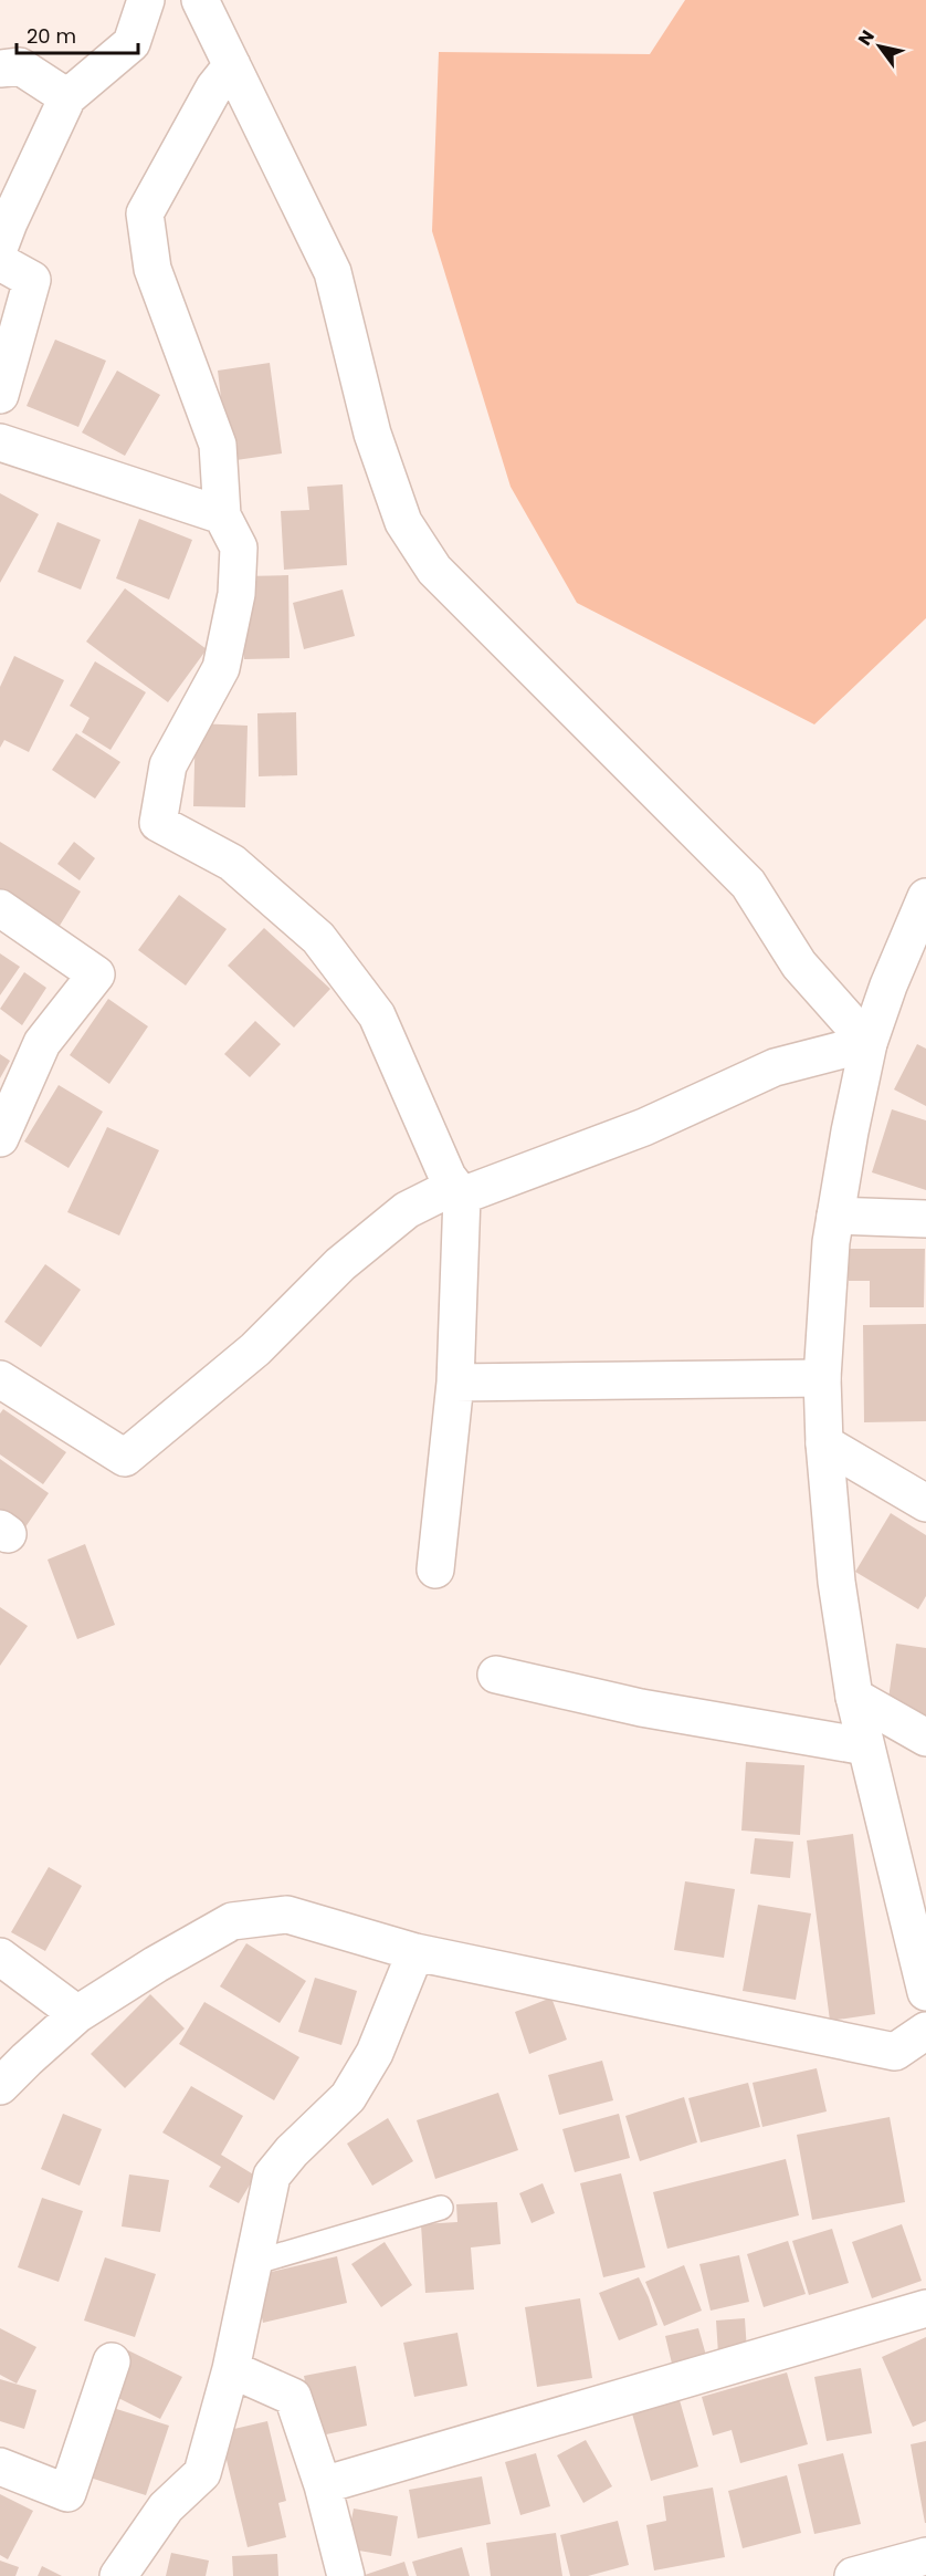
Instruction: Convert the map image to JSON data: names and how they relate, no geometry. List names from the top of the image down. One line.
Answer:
{"scale_bar":"20 m","north":"top left"}
